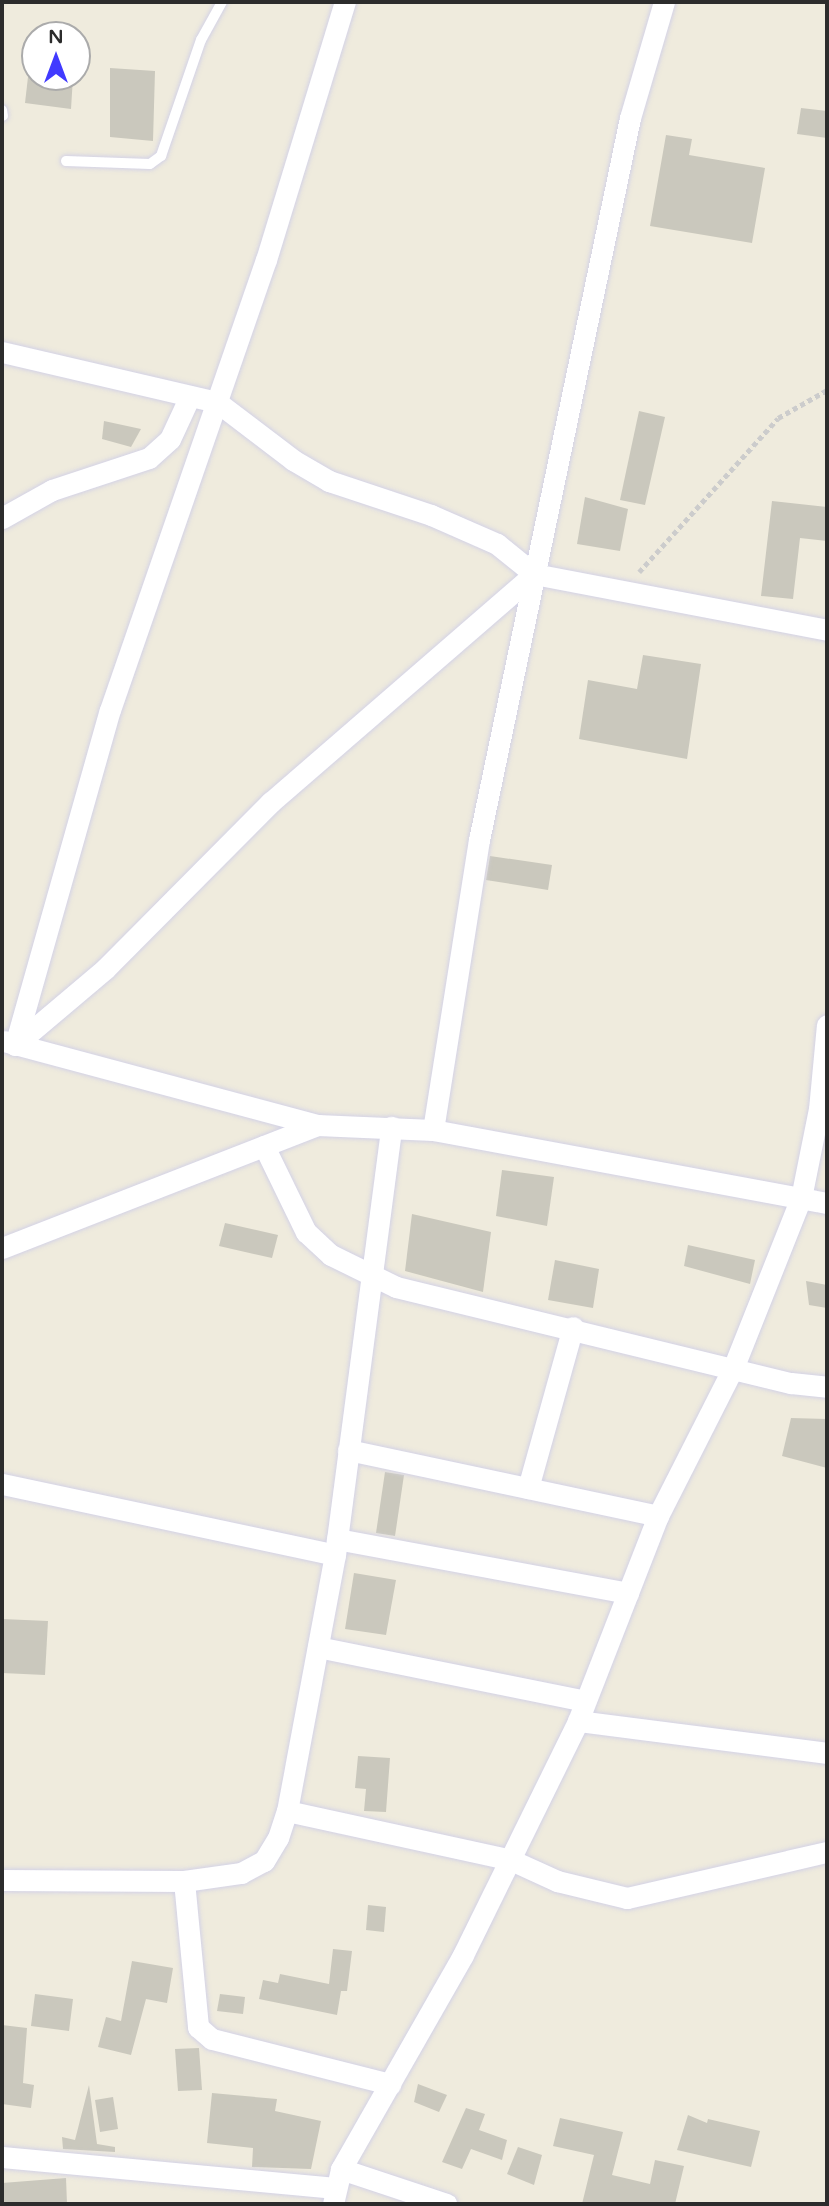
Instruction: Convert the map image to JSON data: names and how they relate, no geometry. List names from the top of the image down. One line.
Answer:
{"north":"top"}
